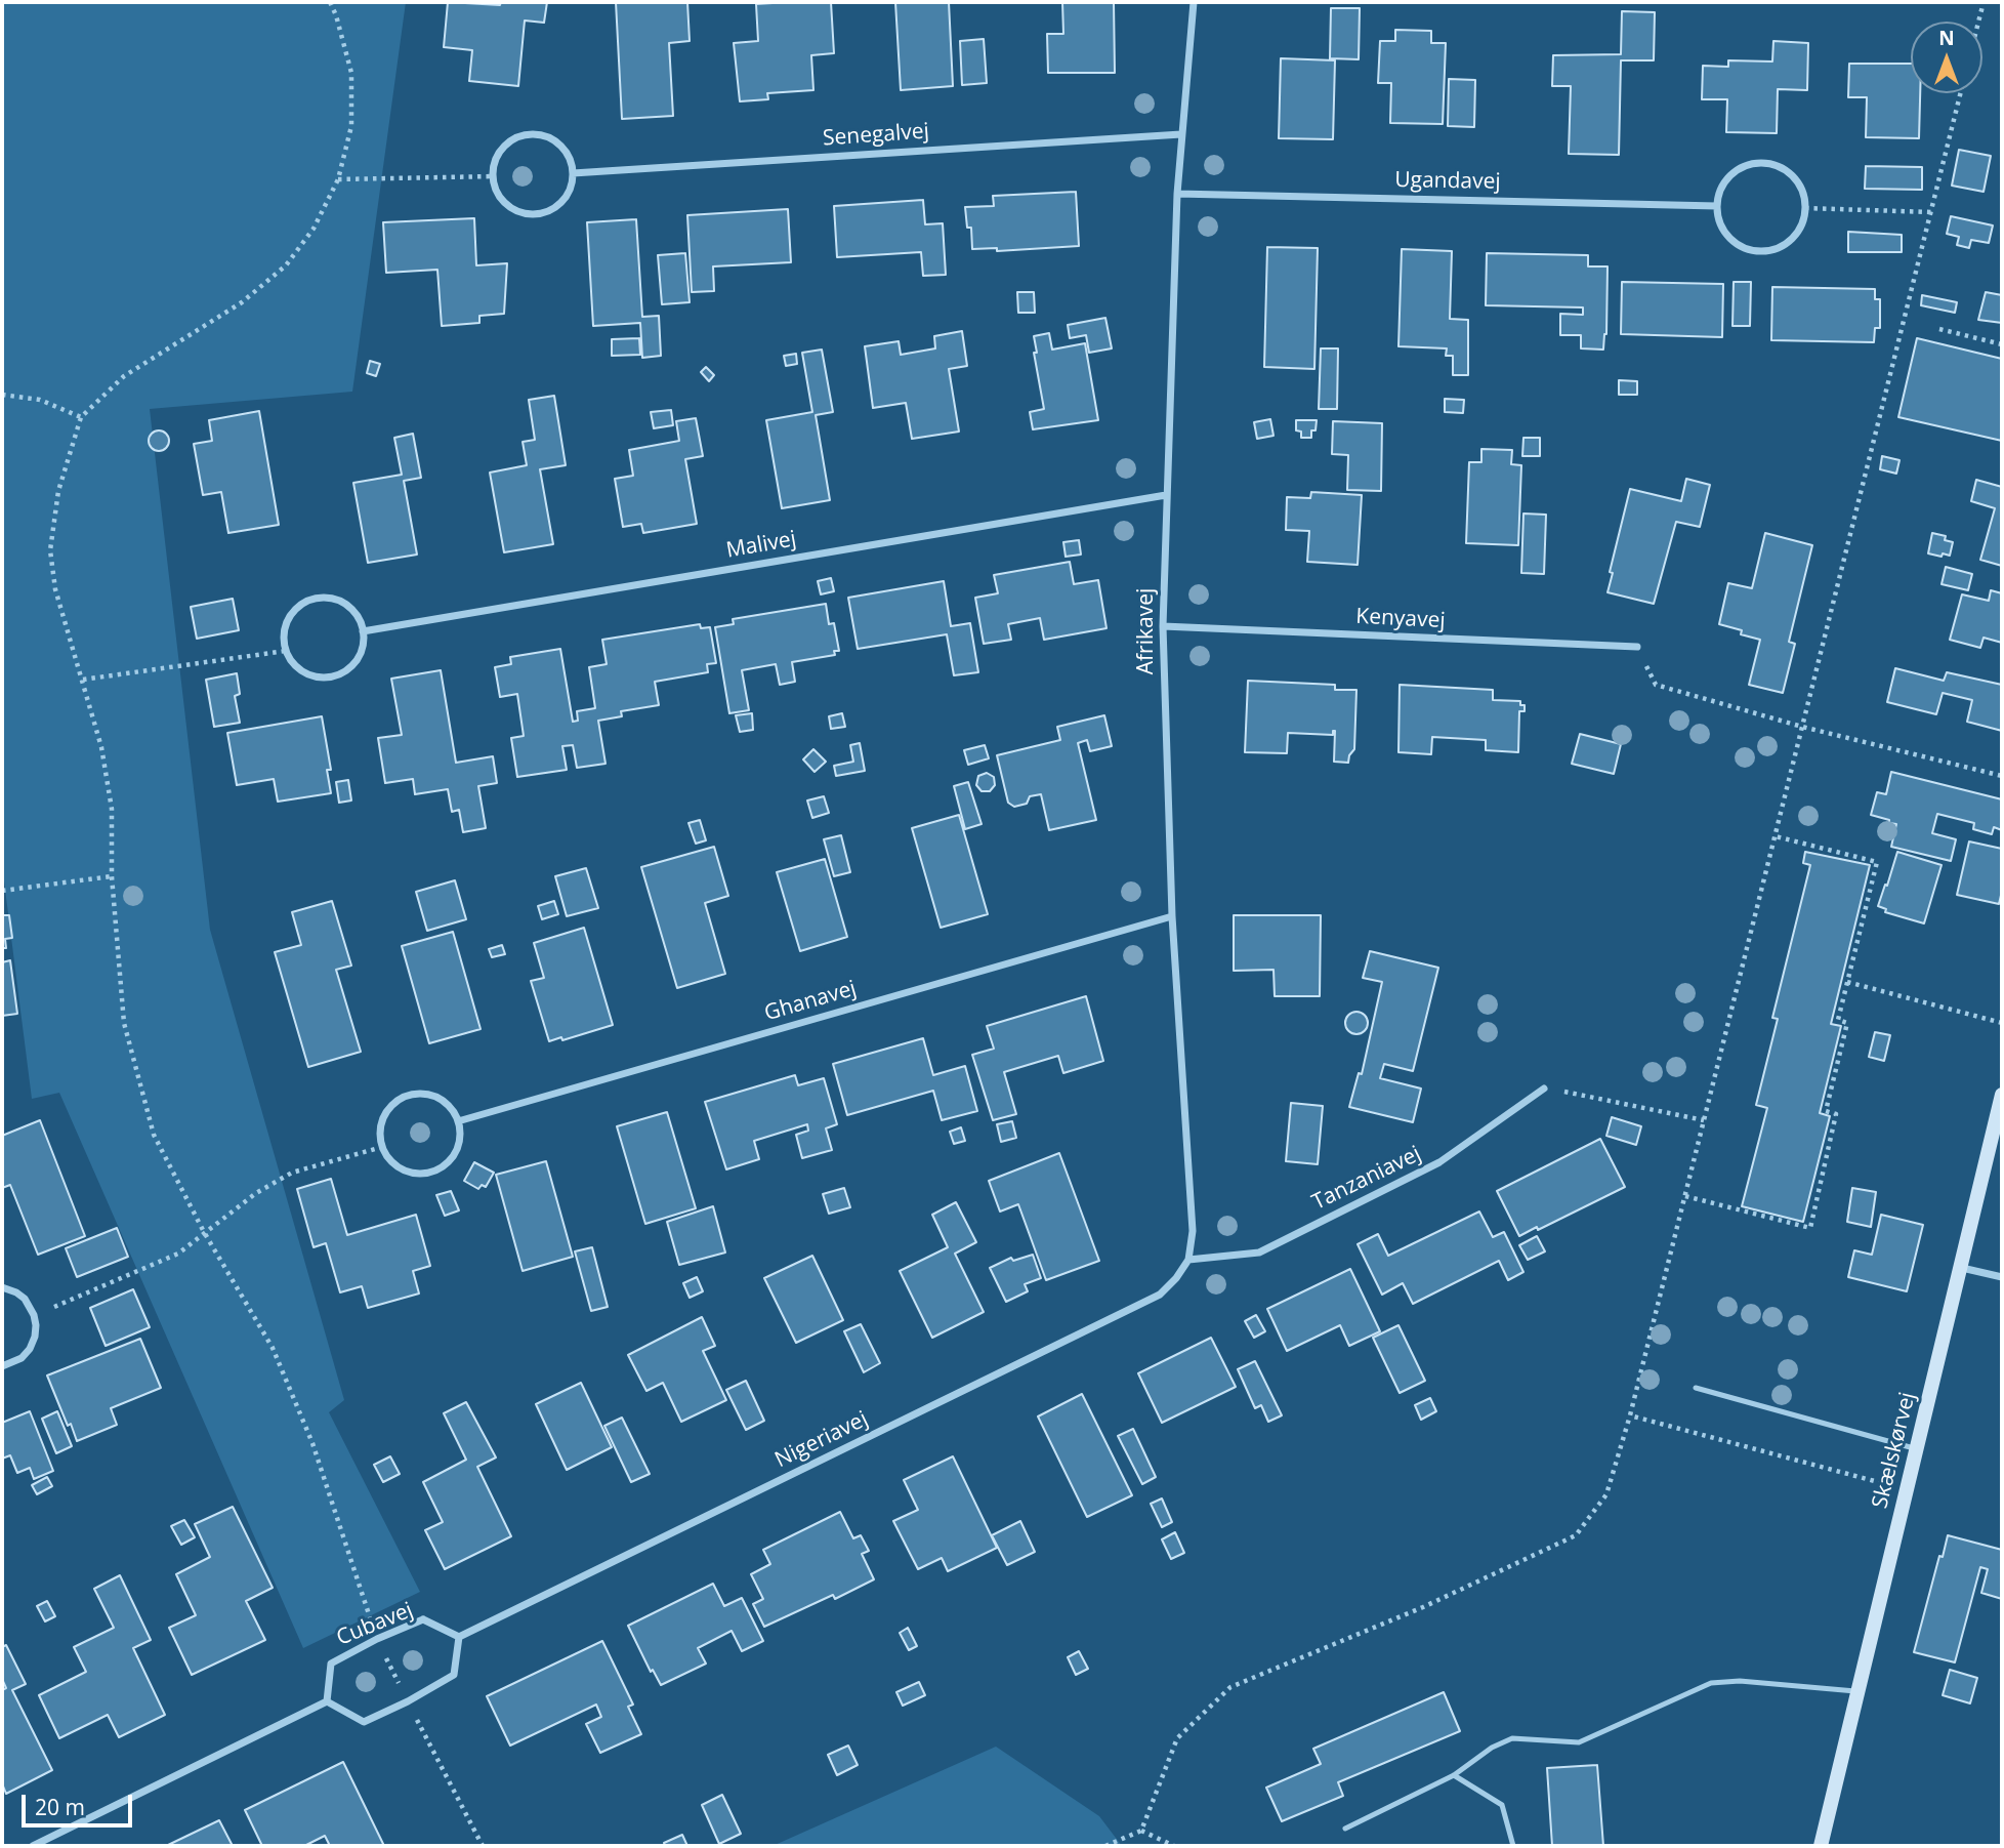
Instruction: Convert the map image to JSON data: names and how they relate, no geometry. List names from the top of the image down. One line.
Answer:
{"streets":{"street":["Senegalvej","Ugandavej","Malivej","Kenyavej","Afrikavej","Ghanavej","Tanzaniavej","Nigeriavej","Skælskørvej","Cubavej"]},"crossings":[["Senegalvej","Afrikavej"],["Ugandavej","Afrikavej"],["Malivej","Afrikavej"],["Kenyavej","Afrikavej"],["Afrikavej","Ghanavej"],["Afrikavej","Tanzaniavej"],["Afrikavej","Nigeriavej"],["Tanzaniavej","Nigeriavej"],["Nigeriavej","Cubavej"]],"scale_bar":"20 m","north":"top"}
